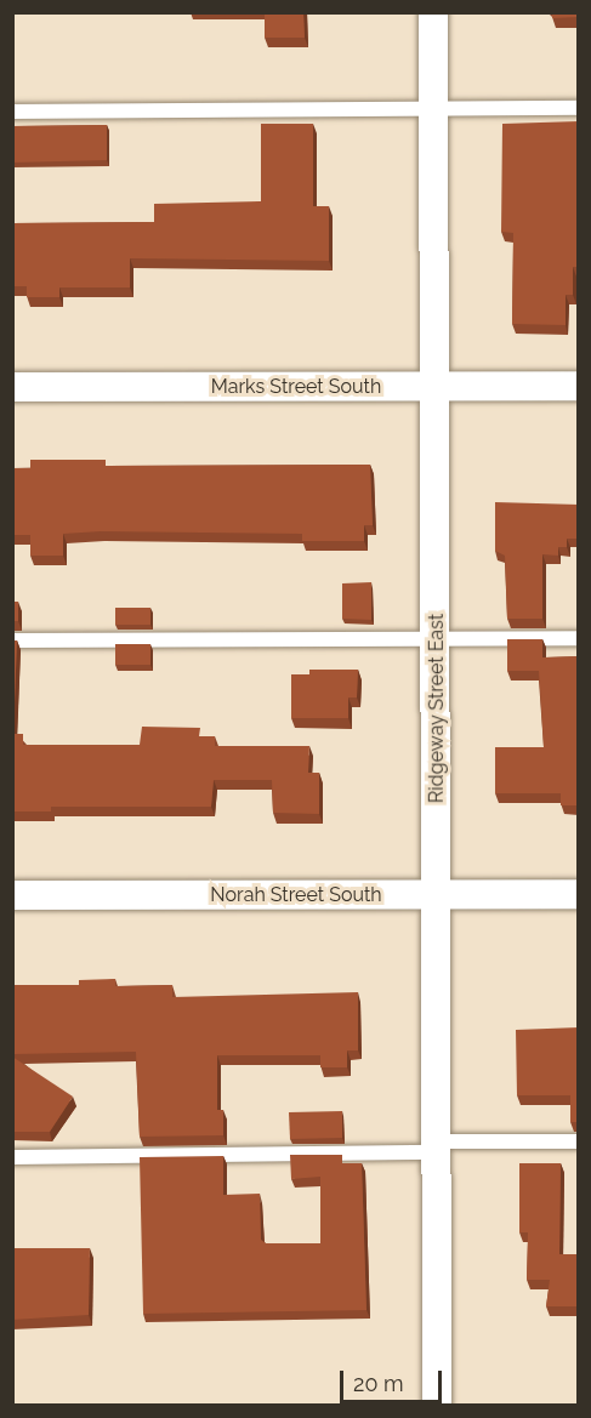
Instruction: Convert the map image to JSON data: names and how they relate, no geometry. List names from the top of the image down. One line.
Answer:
{"streets":{"street":["Marks Street South","Ridgeway Street East","Norah Street South"]},"crossings":[["Marks Street South","Ridgeway Street East"],["Ridgeway Street East","Norah Street South"]],"scale_bar":"20 m"}
